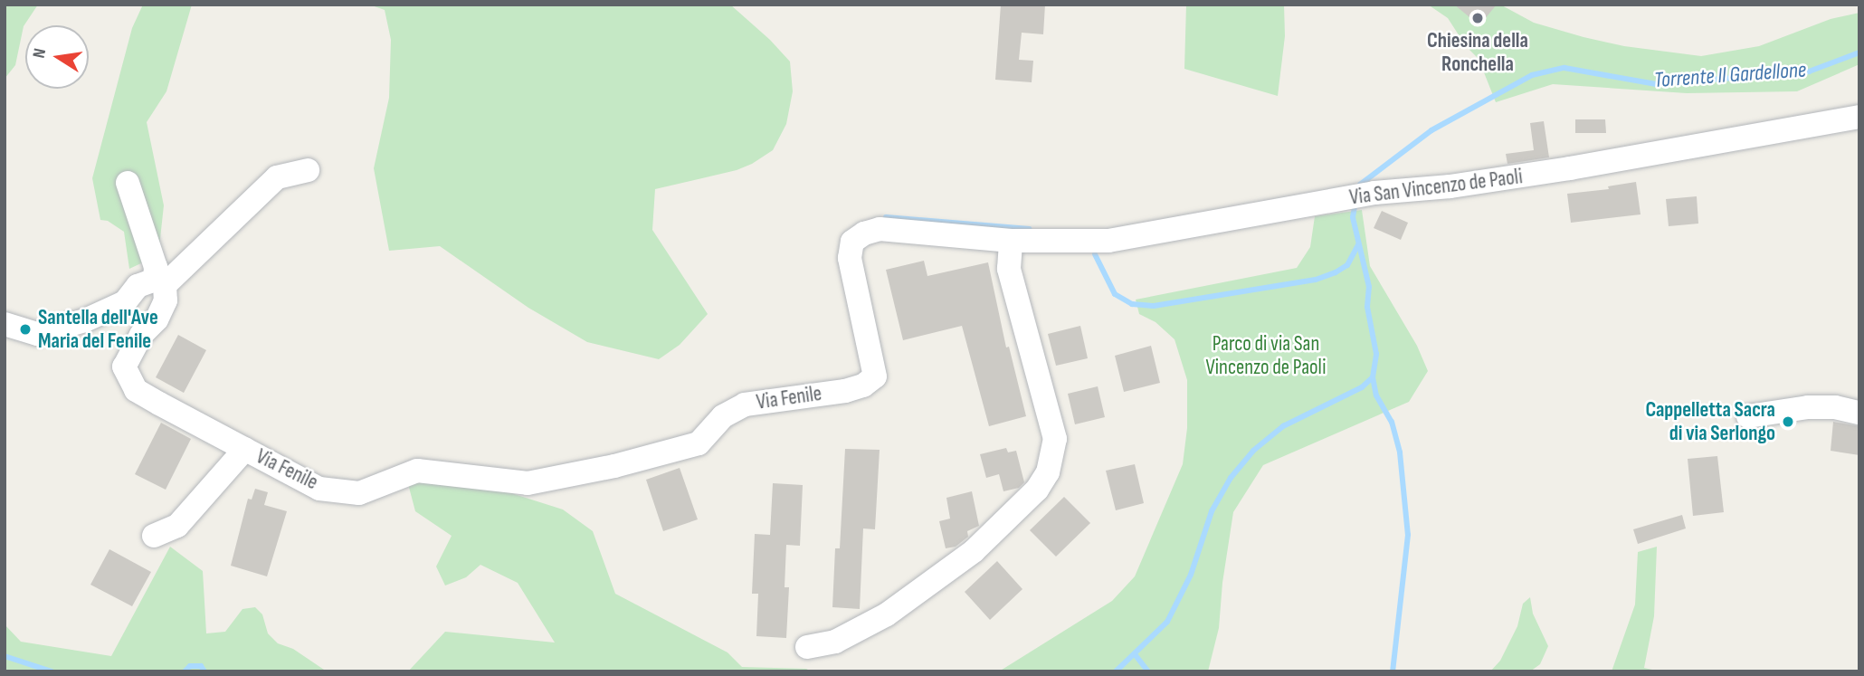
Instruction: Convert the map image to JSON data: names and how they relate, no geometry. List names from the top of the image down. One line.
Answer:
{"streets":{"street":["Via San Vincenzo de Paoli","Via Fenile"]},"crossings":[["Via San Vincenzo de Paoli","Via Fenile"]],"water":["Torrente Il Gardellone"],"parks":["Parco di via San Vincenzo de Paoli"],"places":["Chiesina della Ronchella","Santella dell'Ave Maria del Fenile","Cappelletta Sacra di via Serlongo"],"north":"left"}
